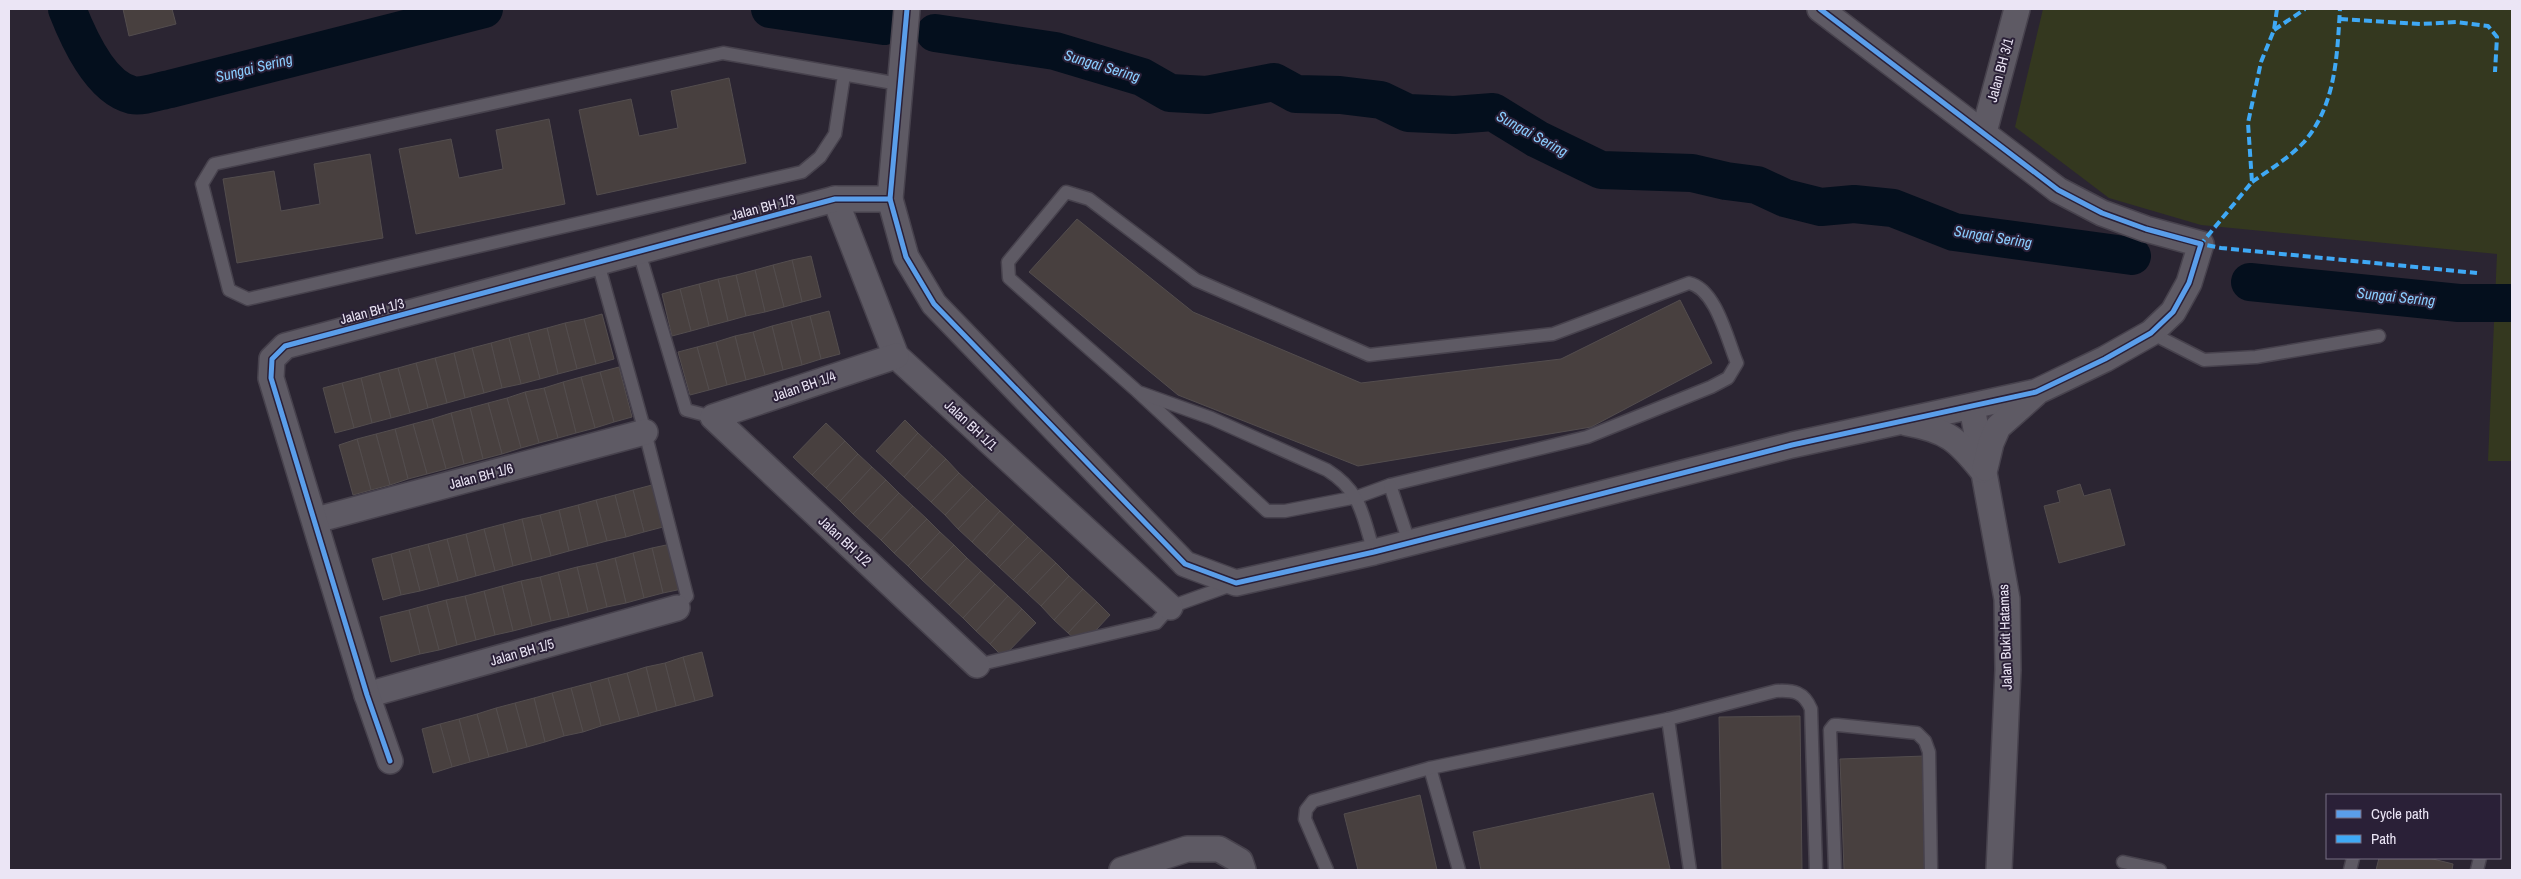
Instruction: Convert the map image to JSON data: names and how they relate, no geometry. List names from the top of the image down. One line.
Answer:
{"streets":{"street":["Jalan BH 3/1","Jalan BH 1/3","Jalan BH 1/4","Jalan BH 1/1","Jalan BH 1/6","Jalan BH 1/2","Jalan Bukit Hatamas","Jalan BH 1/5"]},"crossings":[["Jalan BH 1/3","Jalan BH 1/1"],["Jalan BH 1/3","Jalan BH 1/6"],["Jalan BH 1/3","Jalan BH 1/5"],["Jalan BH 1/4","Jalan BH 1/1"],["Jalan BH 1/4","Jalan BH 1/2"]],"water":["Sungai Sering"],"legend":["Cycle path","Path"]}
